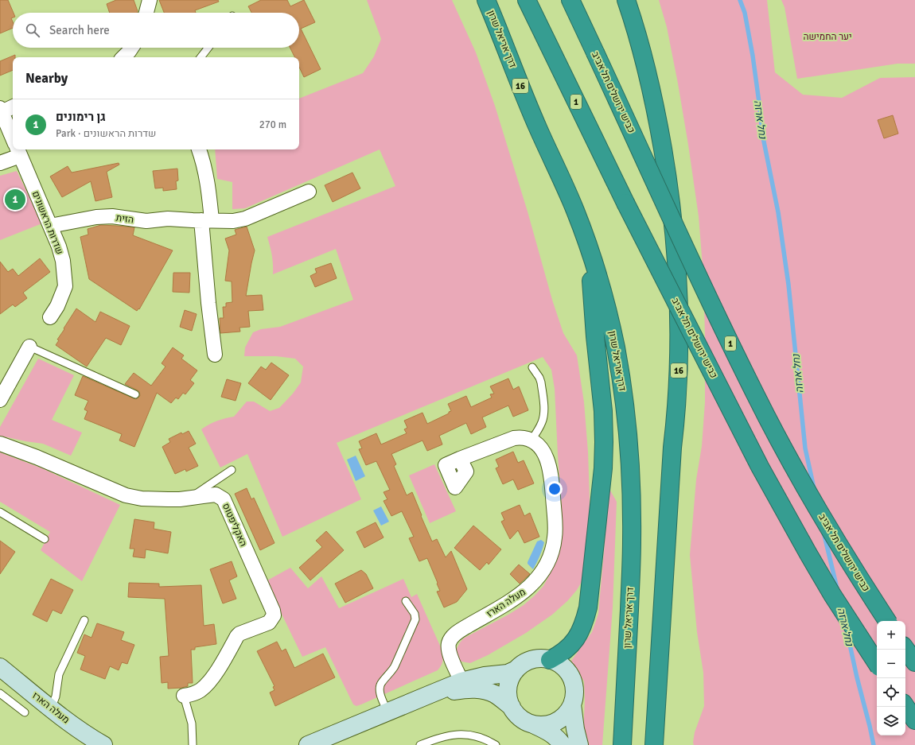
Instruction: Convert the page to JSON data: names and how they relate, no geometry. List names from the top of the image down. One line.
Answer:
{"streets":{"highway":["דרך אריאל שרון","16","כביש ירושלים תל אביב","1"],"main road":["מעלה הארז"],"street":["הזית","שדרות הראשונים","האקליפטוס"]},"crossings":[["הזית","שדרות הראשונים"]],"water":["נחל ארזה"],"parks":["יער החמישה"],"page":{"search":"Search here","heading":"Nearby","list":[{"mark":"1","name":"גן רימונים","note":"Park · שדרות הראשונים","value":"270 m"}],"pins":"1","map_buttons":["+","−"]}}
